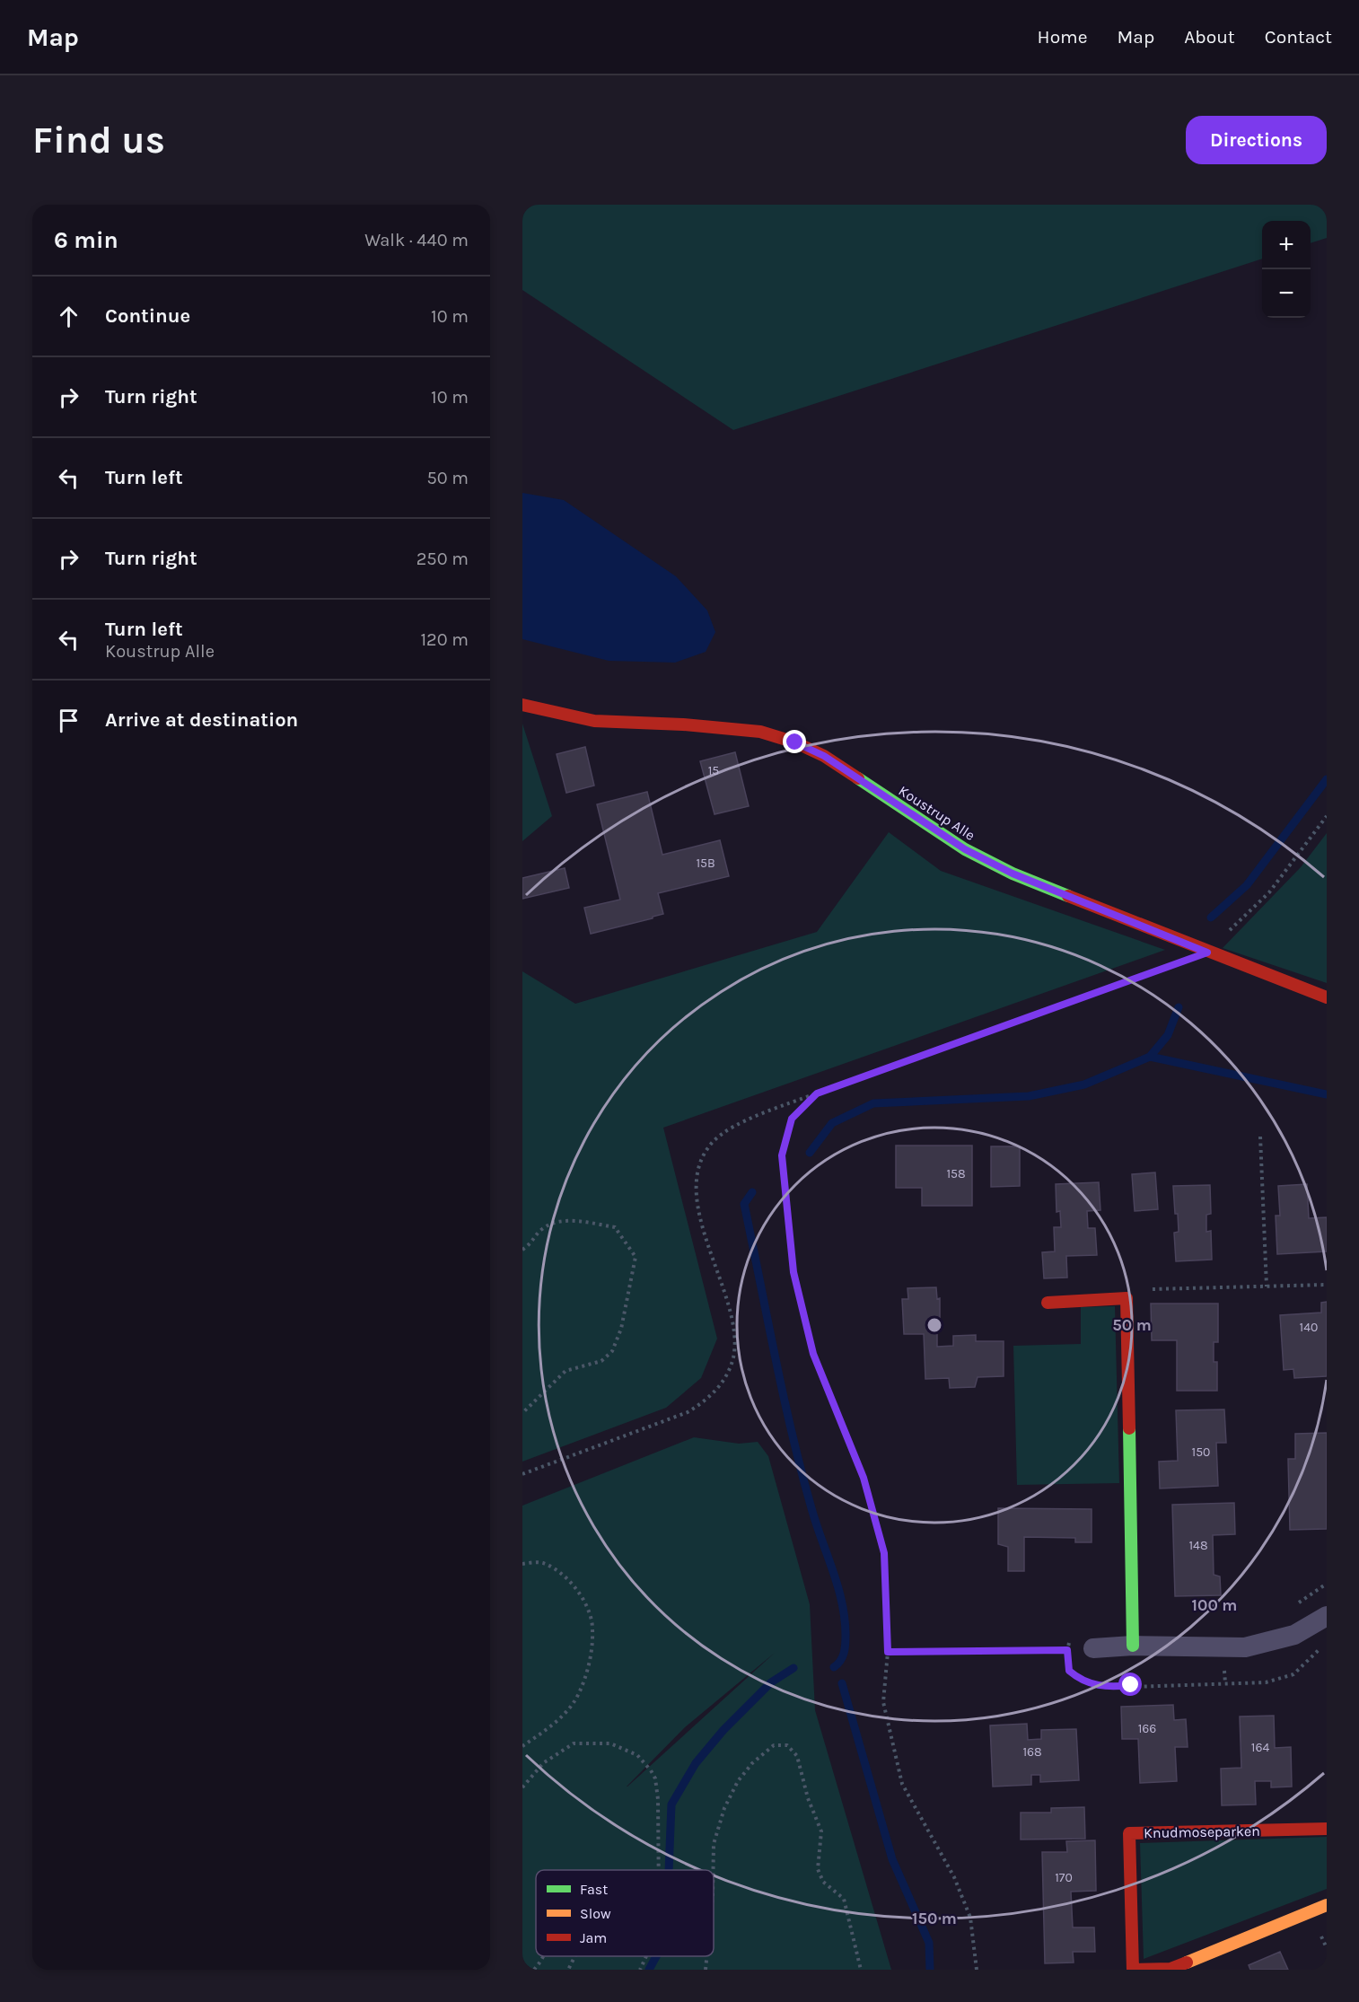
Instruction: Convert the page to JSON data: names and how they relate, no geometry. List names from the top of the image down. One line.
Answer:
{"streets":{"street":["Koustrup Alle","Knudmoseparken"]},"house_numbers":["15","15B","158","140","150","148","166","164","168","170"],"legend":["Fast","Slow","Jam"],"page":{"header":"Map","nav":["Home","Map","About","Contact"],"buttons":"Directions","title":"Find us","heading":["6 min","Walk · 440 m"],"map_buttons":["+","−"],"list":[["Continue","10 m"],["Turn right","10 m"],["Turn left","50 m"],["Turn right","250 m"],["Turn left","Koustrup Alle","120 m"],"Arrive at destination"]},"rings":["50 m","100 m","150 m"]}
